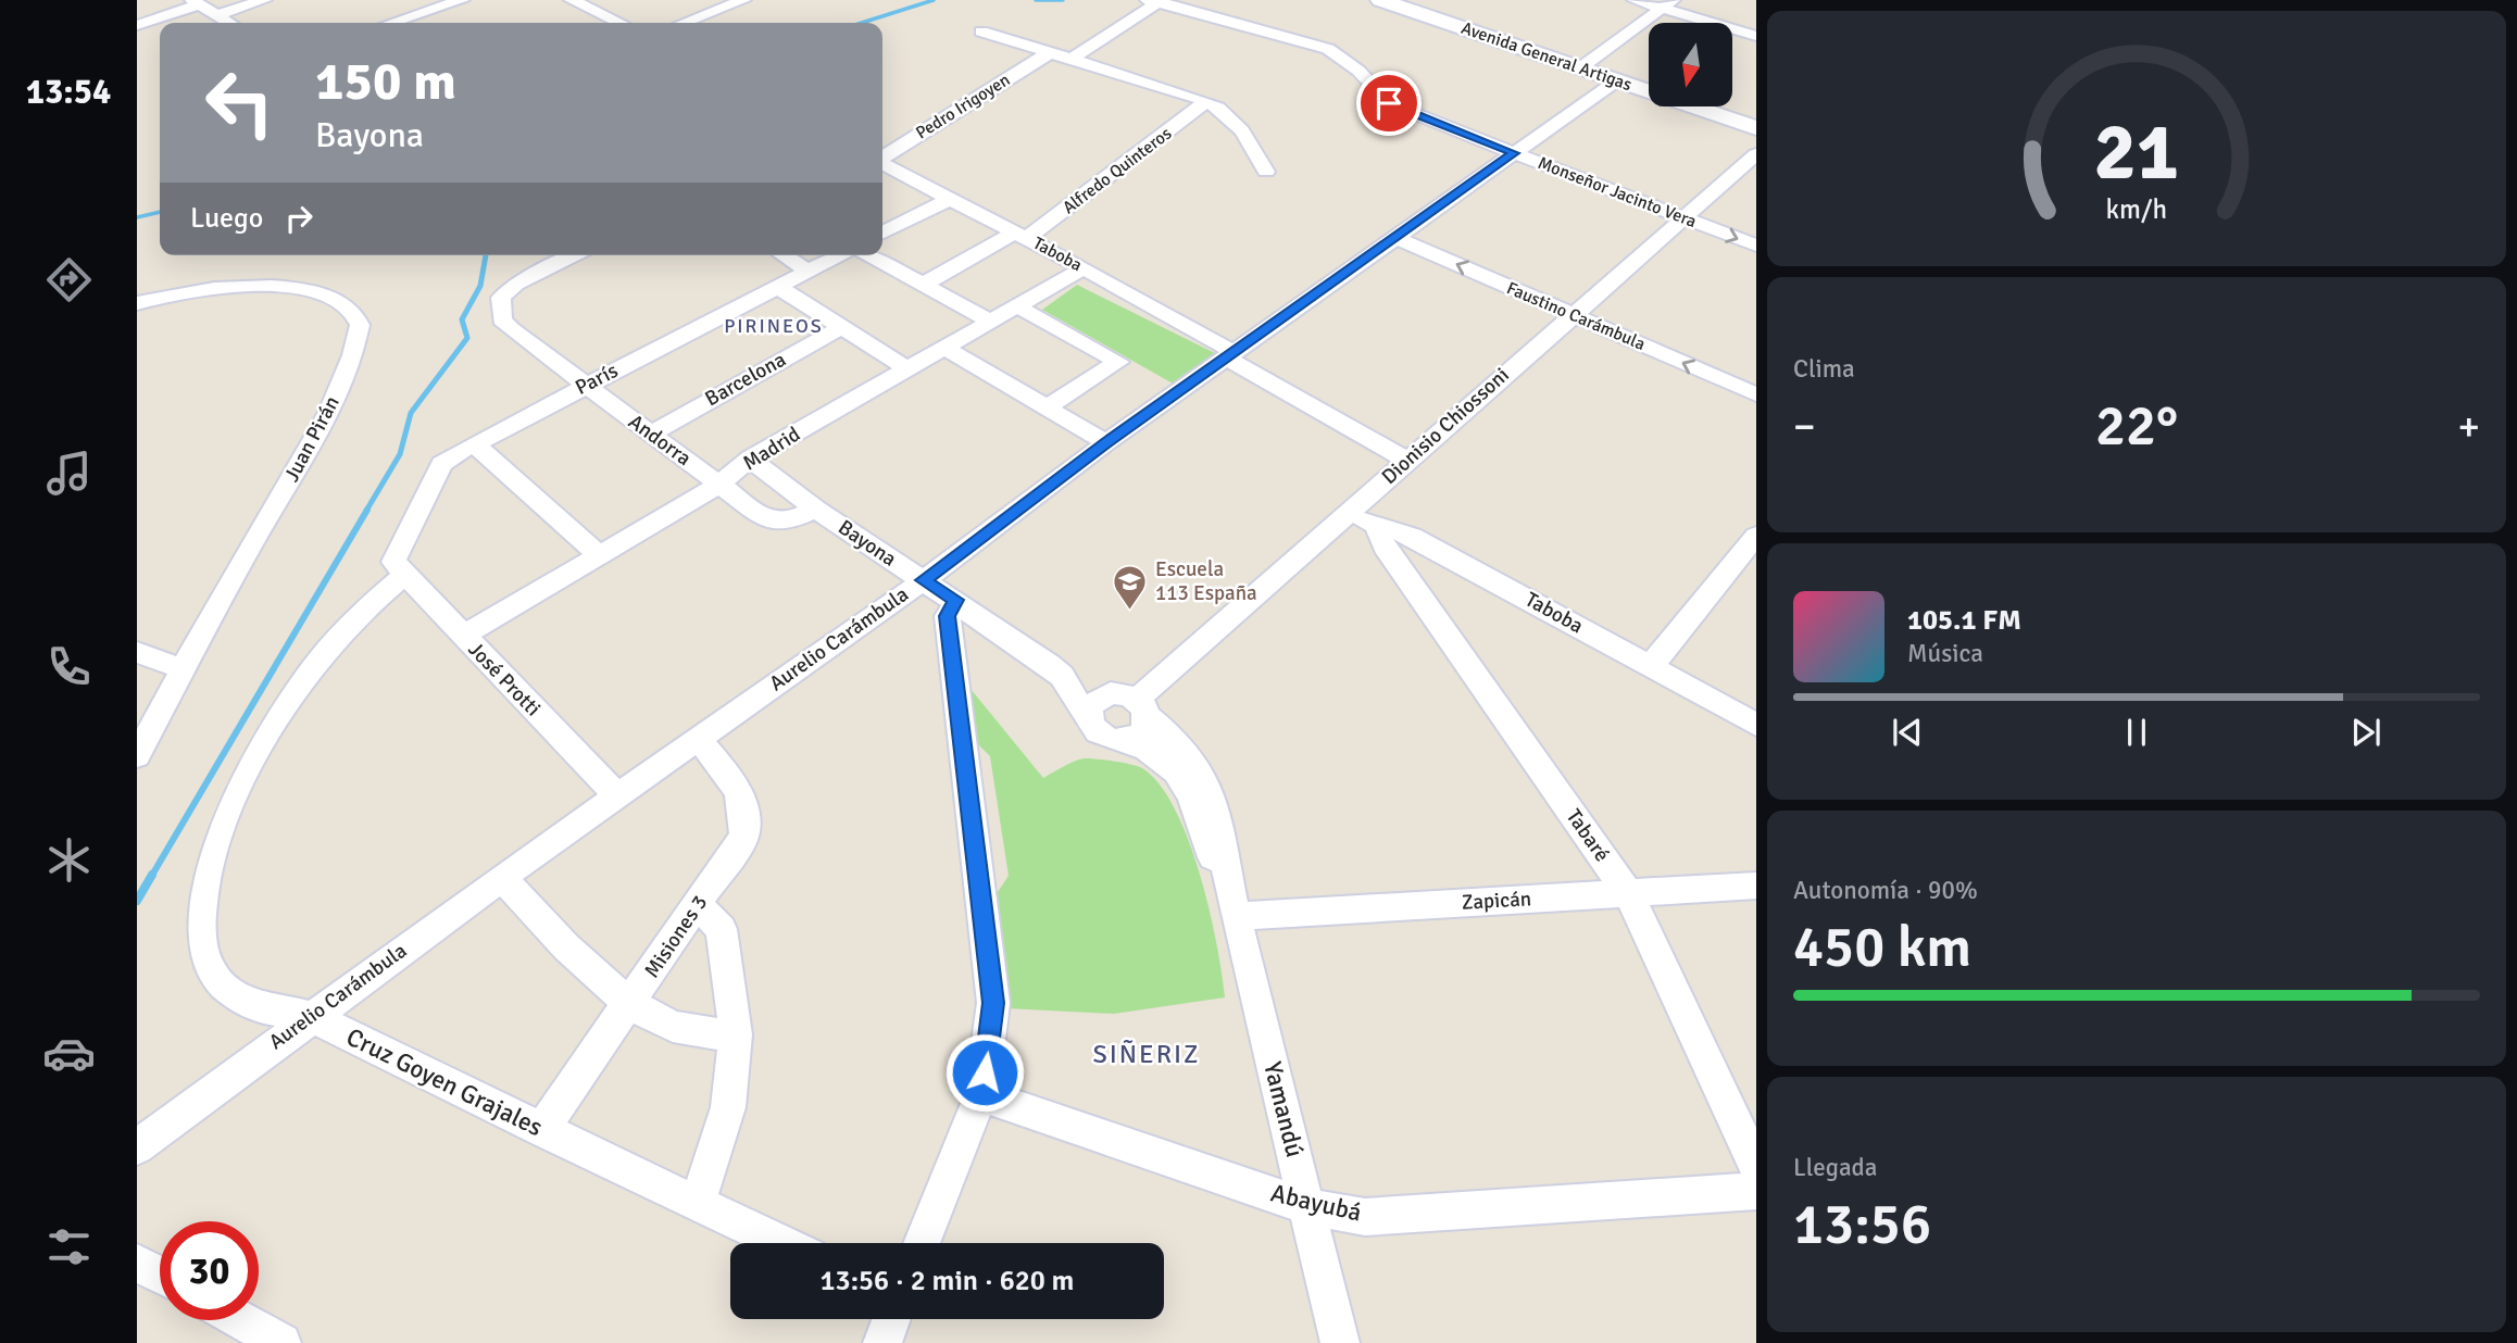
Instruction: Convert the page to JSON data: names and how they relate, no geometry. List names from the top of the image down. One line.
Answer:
{"streets":{"main road":["Avenida General Artigas"],"street":["Pedro Irigoyen","Alfredo Quinteros","Monseñor Jacinto Vera","Taboba","Faustino Carámbula","París","Barcelona","Dionisio Chiossoni","Juan Pirán","Andorra","Madrid","Bayona","Aurelio Carámbula","José Protti","Tabaré","Zapicán","Misiones 3","Cruz Goyen Grajales","Yamandú","Abayubá"]},"crossings":[["Avenida General Artigas","Aurelio Carámbula"],["Alfredo Quinteros","Taboba"],["Monseñor Jacinto Vera","Dionisio Chiossoni"],["Monseñor Jacinto Vera","Aurelio Carámbula"],["Taboba","Dionisio Chiossoni"],["Taboba","Madrid"],["Taboba","Aurelio Carámbula"],["Taboba","Tabaré"],["Faustino Carámbula","Dionisio Chiossoni"],["Faustino Carámbula","Aurelio Carámbula"],["París","Andorra"],["París","José Protti"],["París","Cruz Goyen Grajales"],["Barcelona","Andorra"],["Dionisio Chiossoni","Bayona"],["Dionisio Chiossoni","Yamandú"],["Andorra","Madrid"],["Andorra","Bayona"],["Madrid","Bayona"],["Madrid","José Protti"],["Bayona","Aurelio Carámbula"],["Bayona","Yamandú"],["Aurelio Carámbula","José Protti"],["Aurelio Carámbula","Misiones 3"],["Aurelio Carámbula","Cruz Goyen Grajales"],["José Protti","Cruz Goyen Grajales"],["Tabaré","Zapicán"],["Zapicán","Yamandú"],["Misiones 3","Cruz Goyen Grajales"],["Yamandú","Abayubá"]],"one_way":["Faustino Carámbula"],"districts":["PIRINEOS","SIÑERIZ"],"places":{"school or university":["Escuela 113 España"]},"north":"bottom","page":{"tabs":"13:54","turn":["150 m","Bayona"],"then":"Luego","tile":["Clima",["Autonomía · 90%","450 km"],["Llegada","13:56"]],"heat":["−","22°","+"],"song":["105.1 FM","Música"],"limit":"30","trip":"13:56 · 2 min · 620 m","gauge":["21","km/h"]}}
